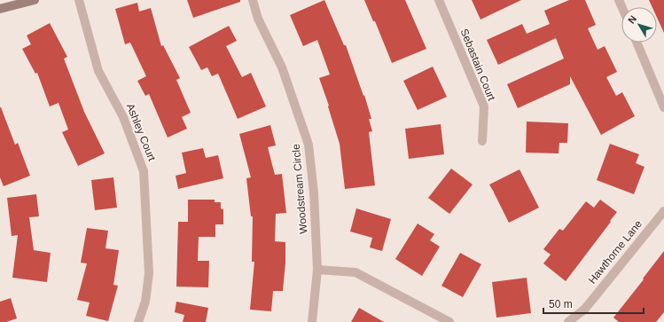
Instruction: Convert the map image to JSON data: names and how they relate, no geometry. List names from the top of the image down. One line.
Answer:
{"streets":{"street":["Sebastain Court","Ashley Court","Woodstream Circle","Hawthorne Lane"]},"scale_bar":"50 m","north":"top left"}
